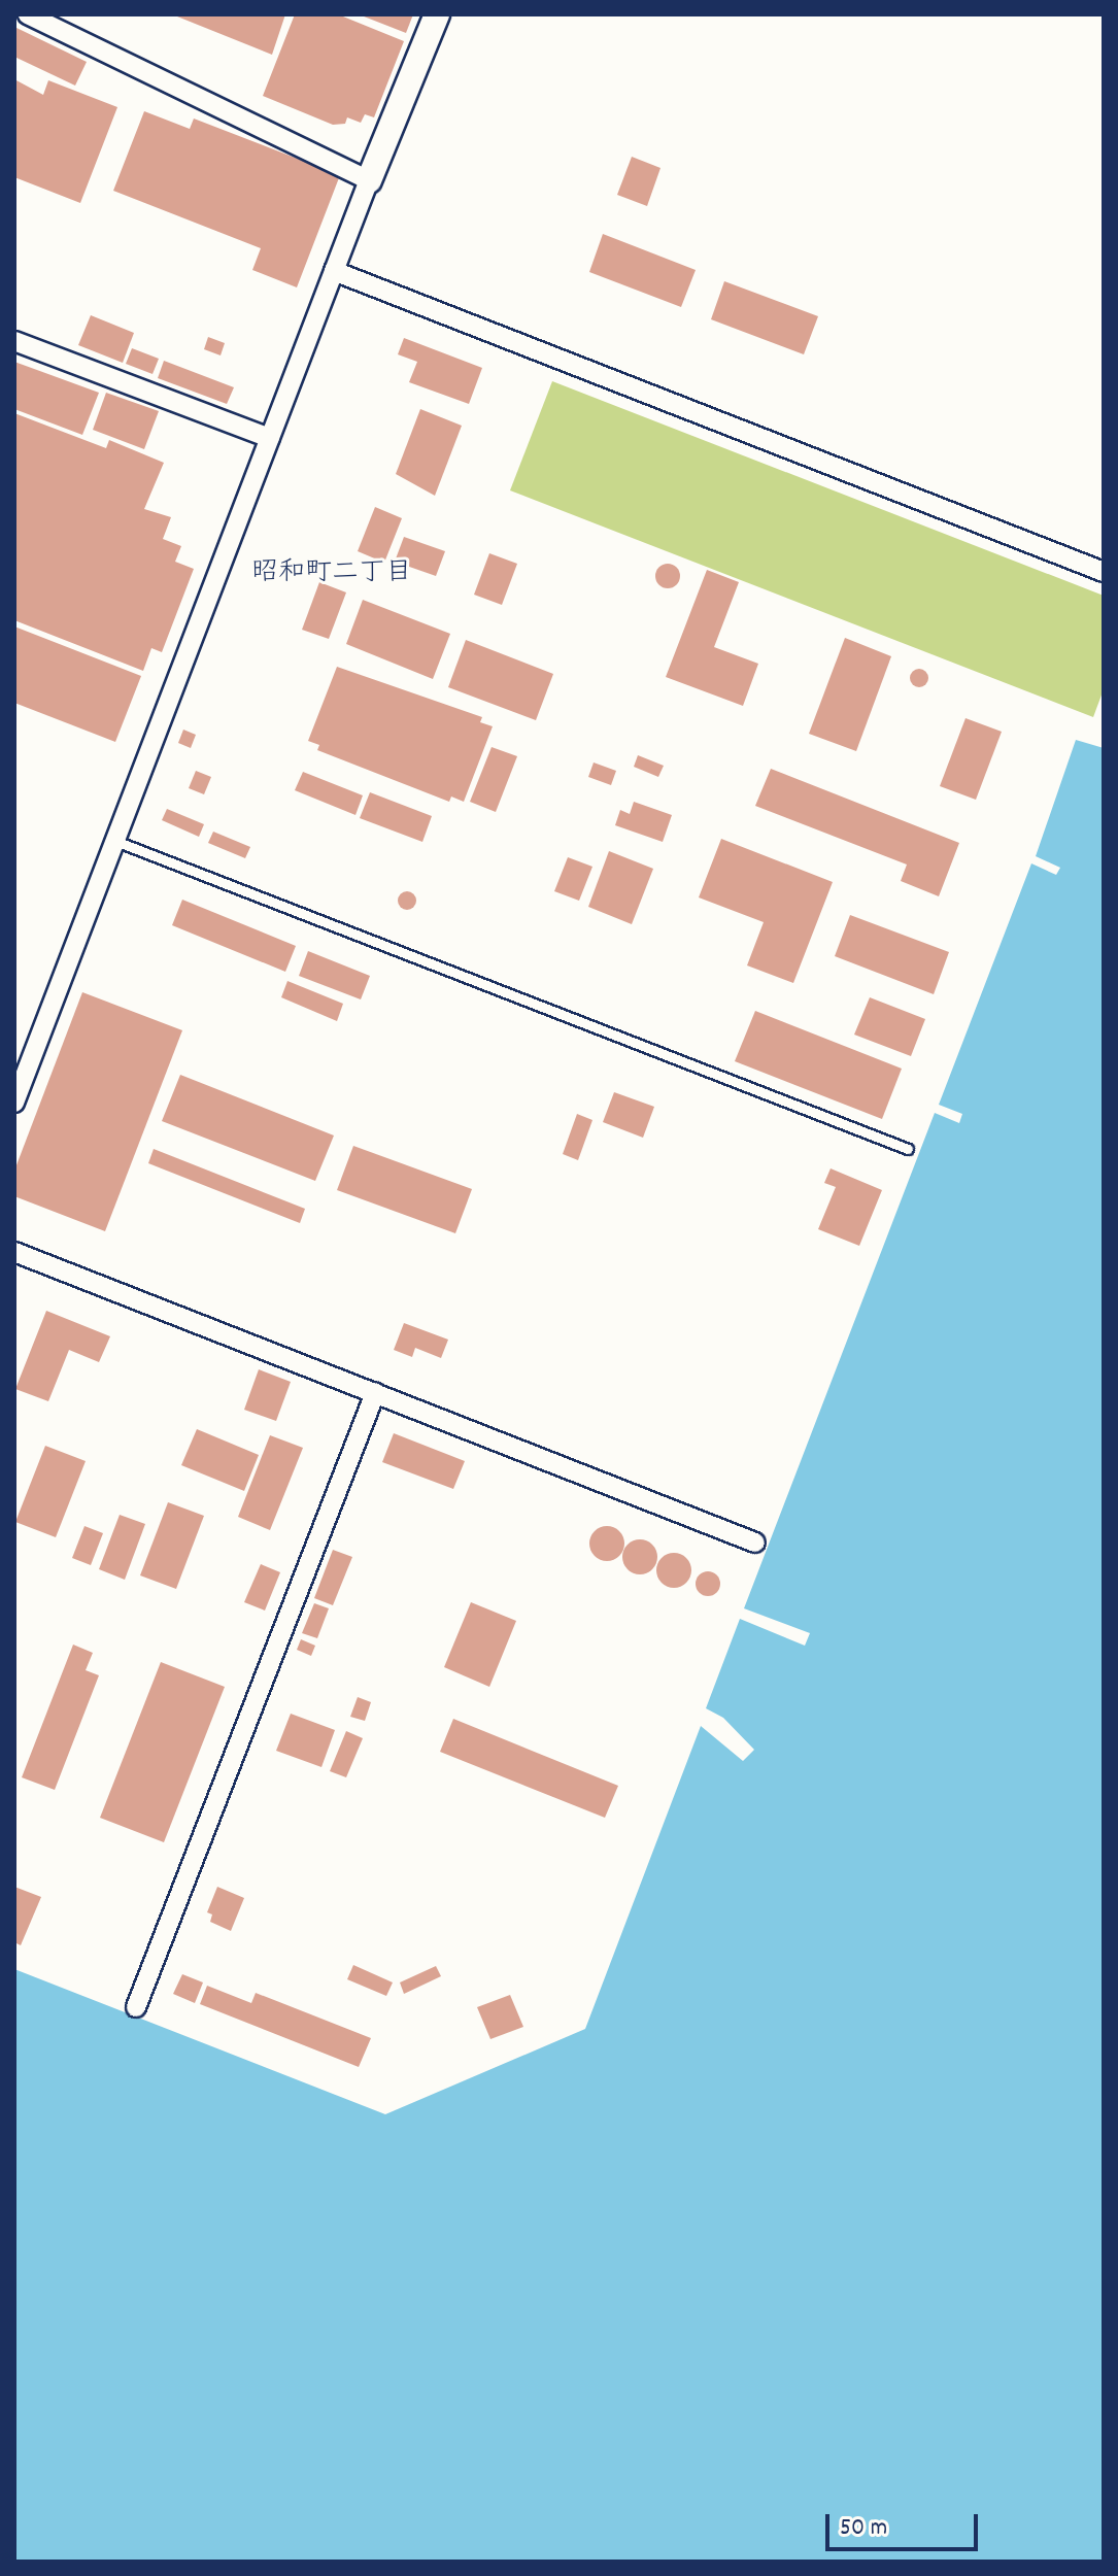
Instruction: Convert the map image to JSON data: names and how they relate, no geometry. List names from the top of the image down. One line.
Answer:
{"districts":["昭和町二丁目"],"scale_bar":"50 m"}
